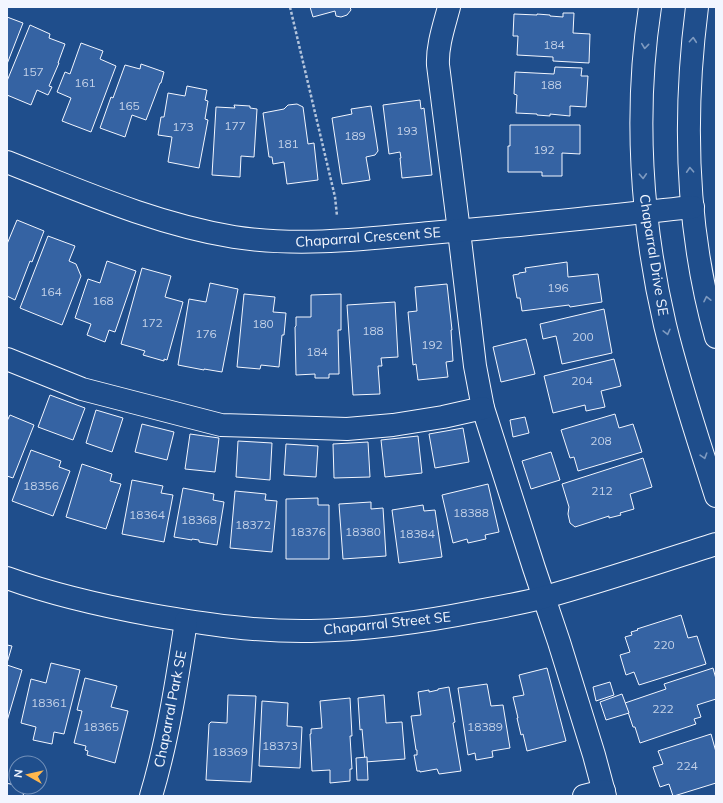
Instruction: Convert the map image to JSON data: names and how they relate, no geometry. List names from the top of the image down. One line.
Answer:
{"streets":{"street":["Chaparral Crescent SE","Chaparral Drive SE","Chaparral Street SE","Chaparral Park SE"]},"crossings":[["Chaparral Crescent SE","Chaparral Drive SE"],["Chaparral Street SE","Chaparral Park SE"]],"house_numbers":["184","157","161","188","165","177","173","193","189","181","192","196","164","168","172","180","188","176","200","192","184","204","208","18356","212","18388","18364","18368","18372","18376","18380","18384","220","18361","222","18365","18389","18373","18369","224"],"north":"left"}
